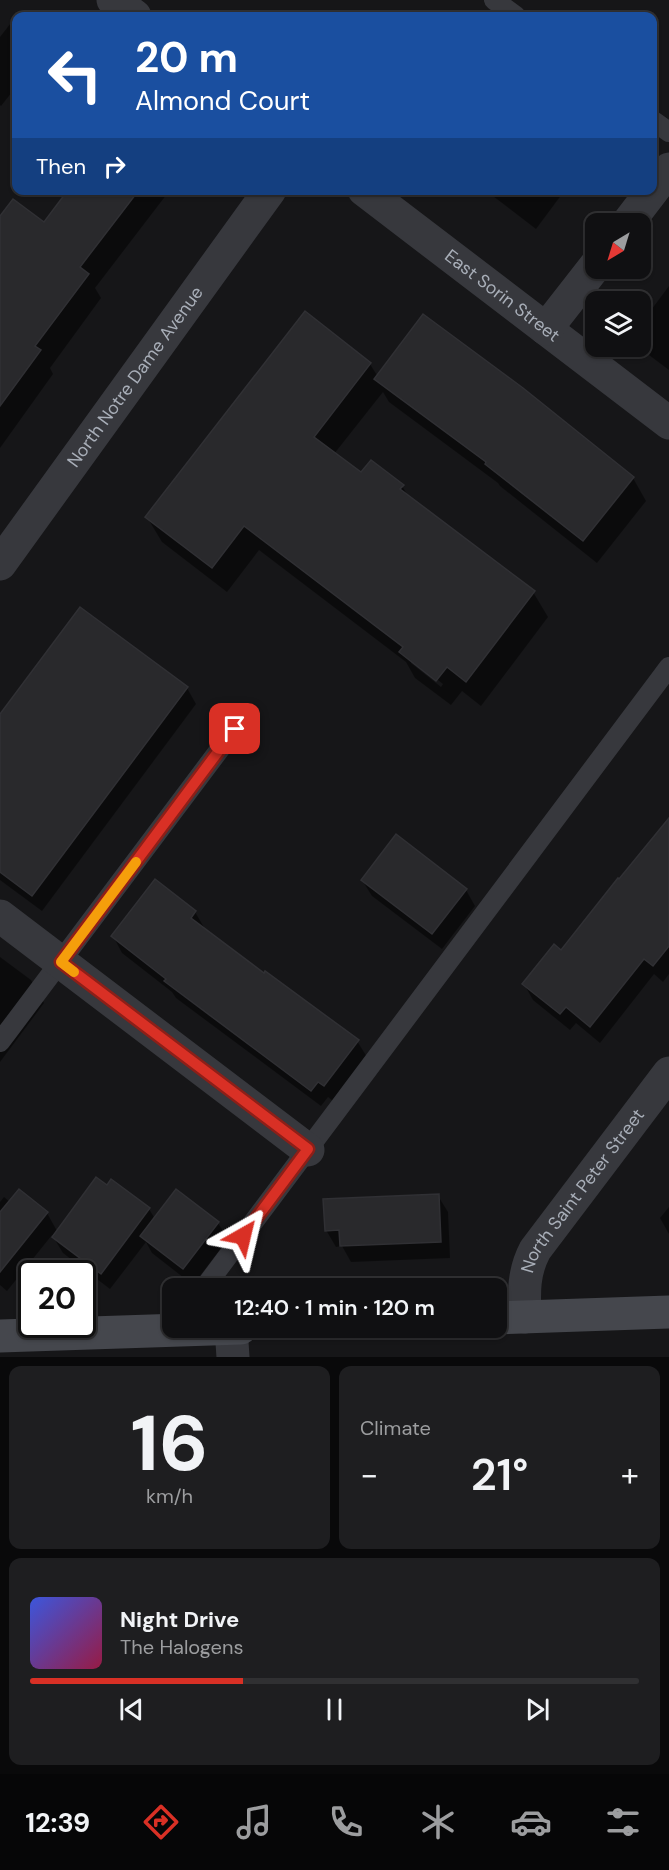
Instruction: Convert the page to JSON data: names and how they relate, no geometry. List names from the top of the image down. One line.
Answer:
{"streets":{"street":["East Sorin Street","North Notre Dame Avenue","North Saint Peter Street"]},"north":"bottom left","page":{"turn":["20 m","Almond Court"],"then":"Then","limit":"20","trip":"12:40 · 1 min · 120 m","tile":[["16","km/h"],"Climate"],"heat":["−","21°","+"],"song":["Night Drive","The Halogens"],"tabs":"12:39"}}
